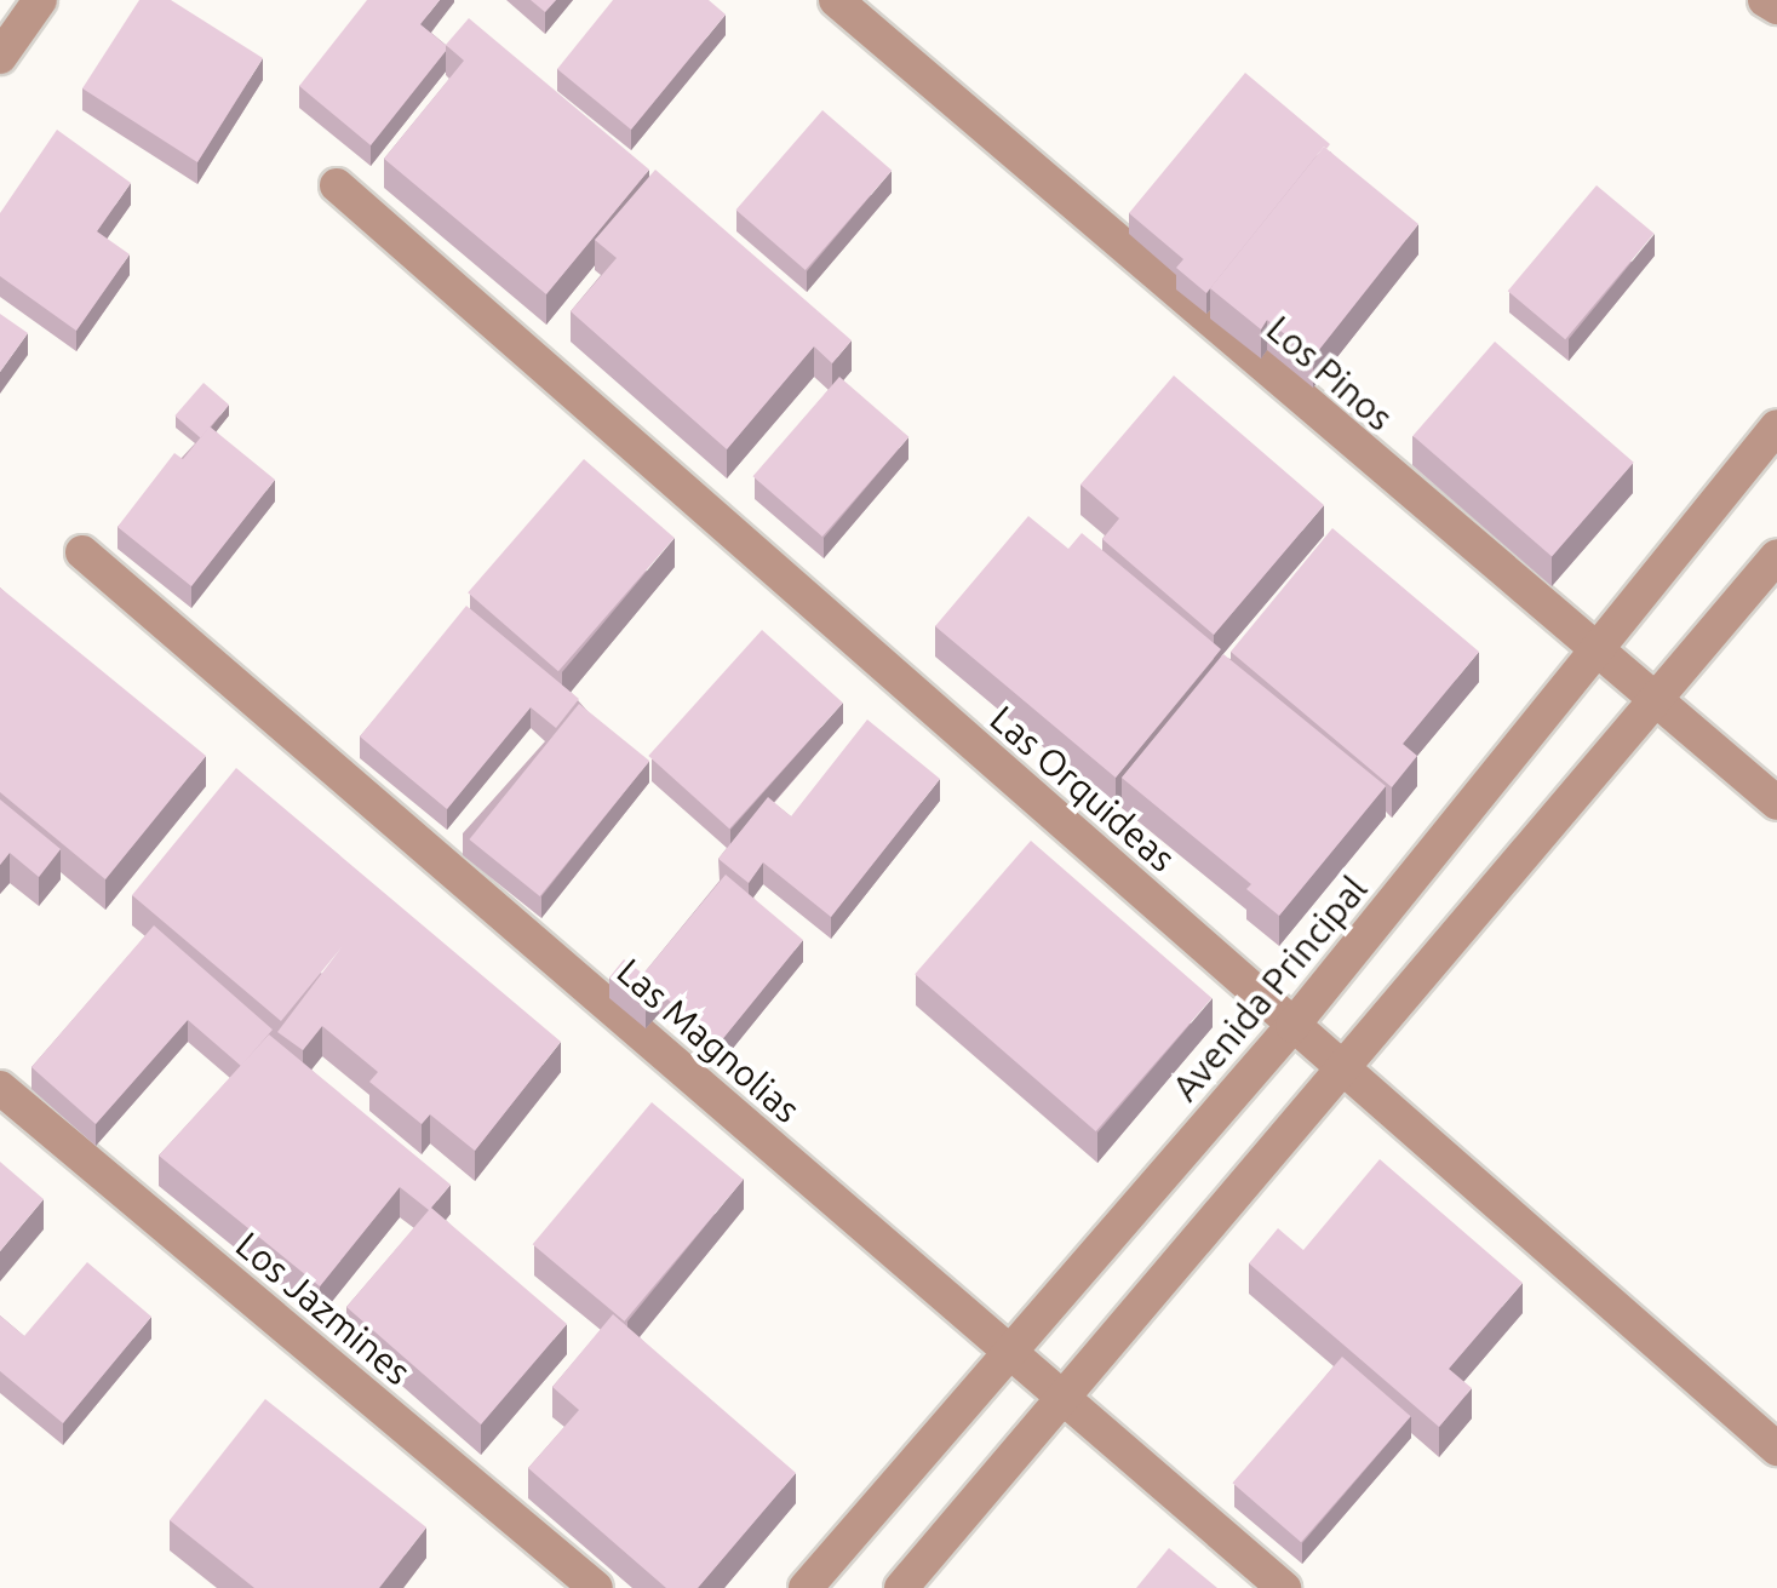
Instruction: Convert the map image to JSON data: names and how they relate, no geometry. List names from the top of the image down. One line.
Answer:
{"streets":{"street":["Los Pinos","Las Orquideas","Avenida Principal","Las Magnolias","Los Jazmines"]},"crossings":[["Los Pinos","Avenida Principal"],["Las Orquideas","Avenida Principal"],["Avenida Principal","Las Magnolias"]]}
